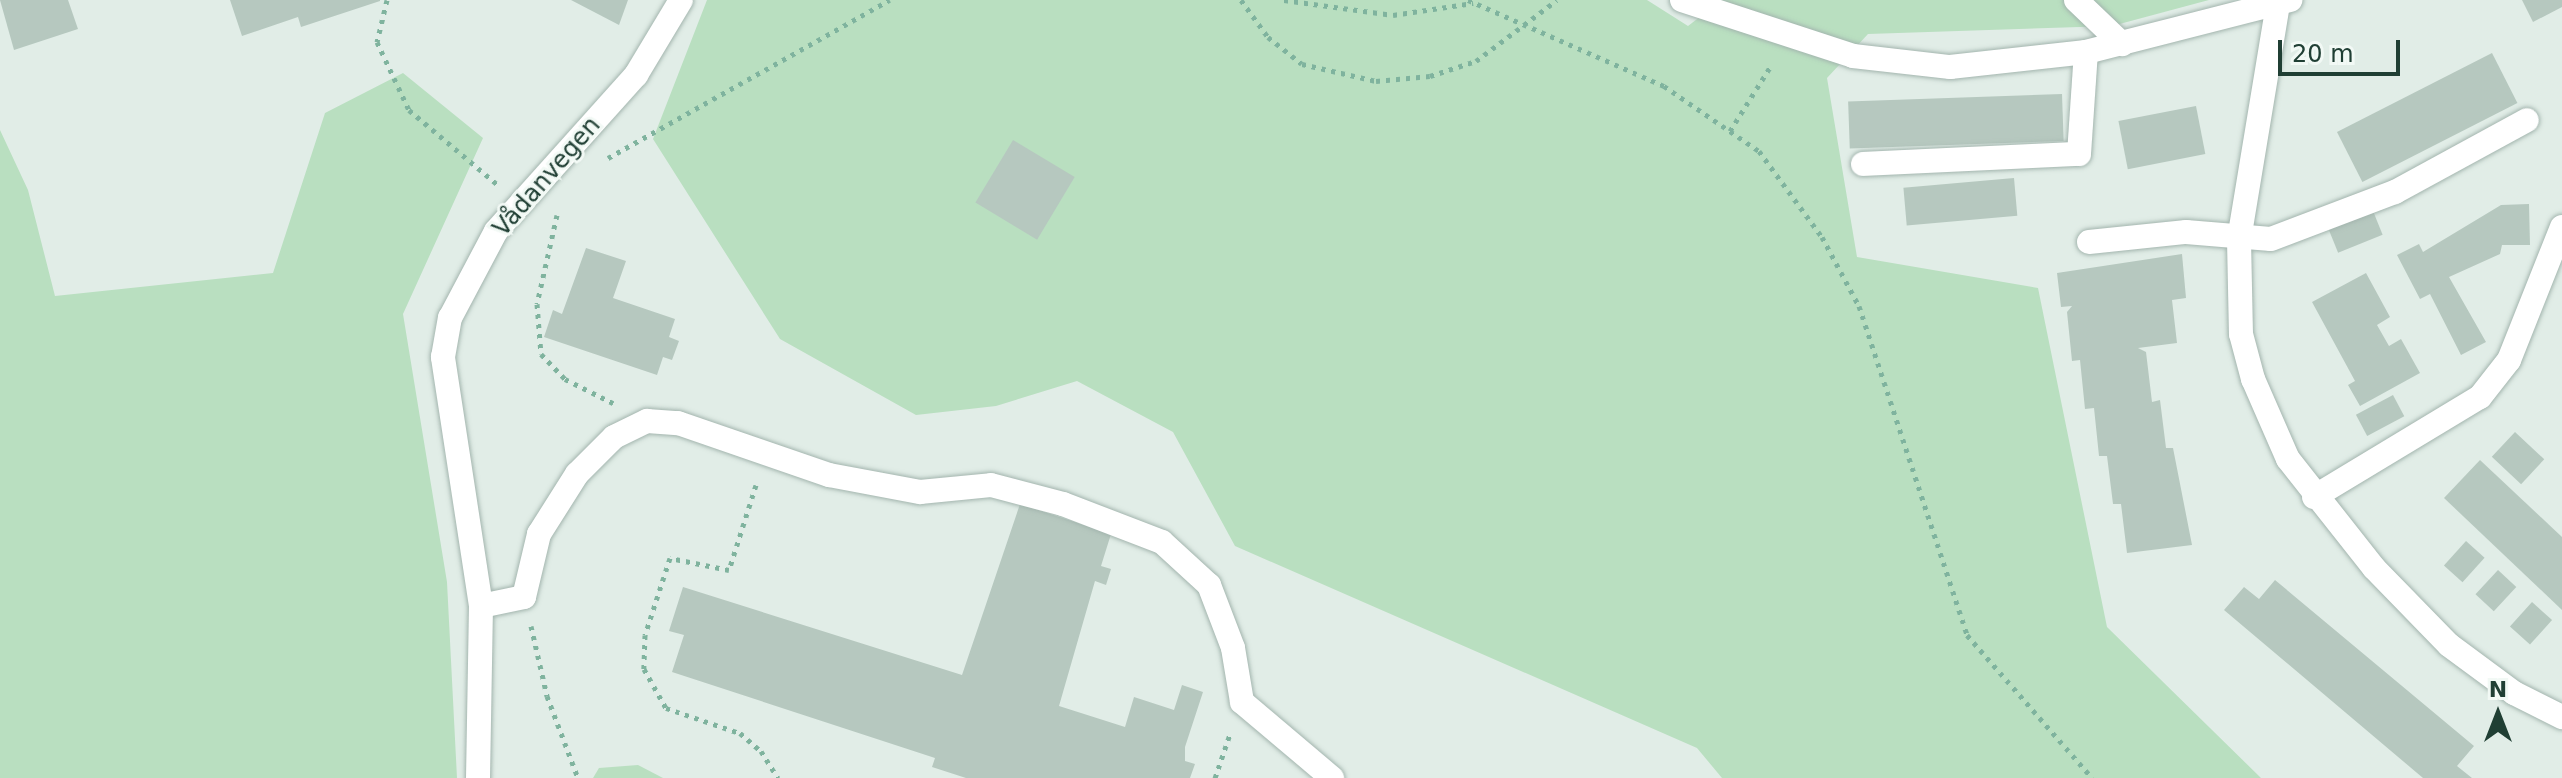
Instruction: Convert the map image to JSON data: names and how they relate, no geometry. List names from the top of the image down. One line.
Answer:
{"streets":{"street":["Vådanvegen"]},"scale_bar":"20 m","north":"top"}
